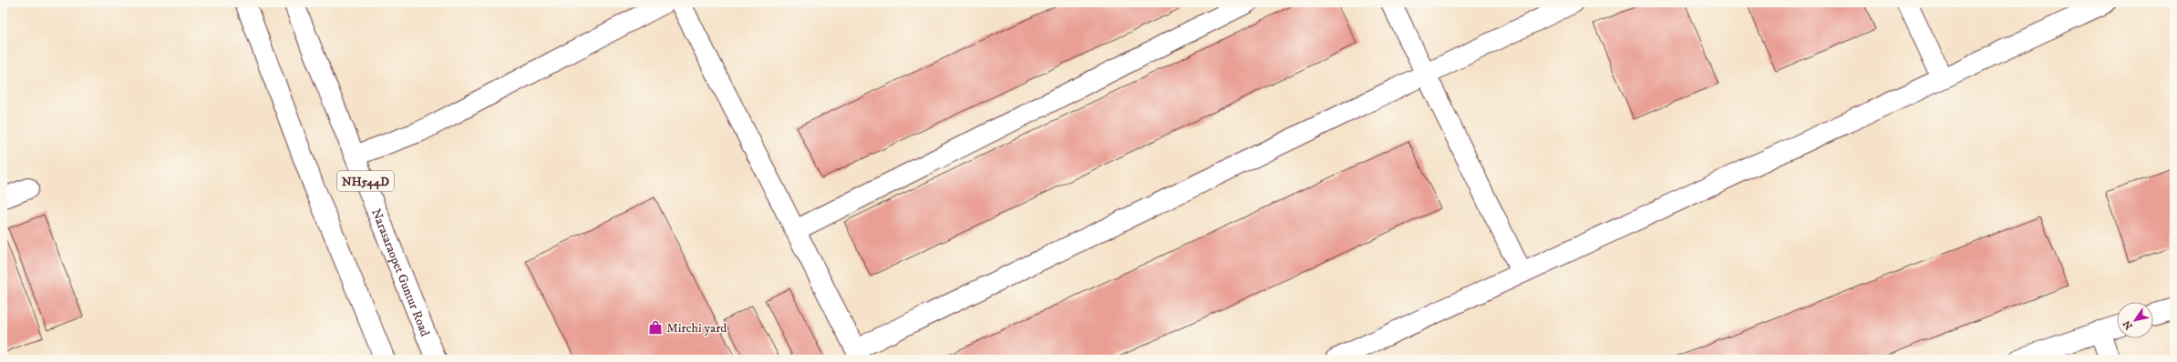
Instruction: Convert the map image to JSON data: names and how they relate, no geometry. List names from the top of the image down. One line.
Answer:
{"streets":{"main road":["NH544D","Narasaraopet Guntur Road"]},"places":{"shop":["Mirchi yard"]},"north":"bottom left"}
